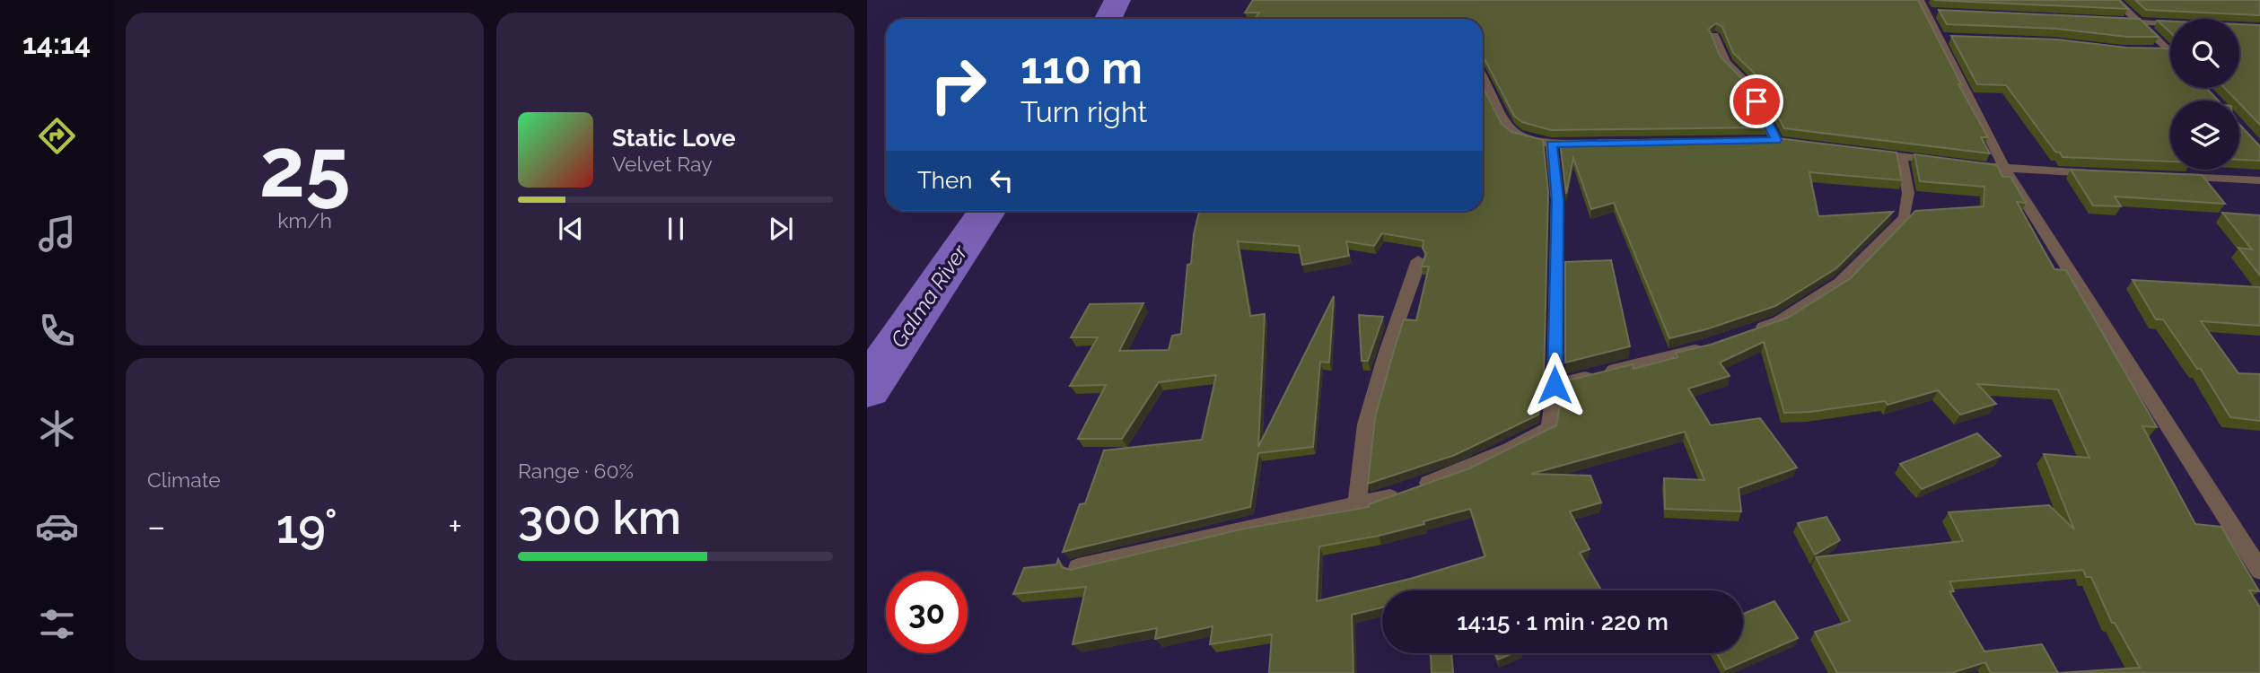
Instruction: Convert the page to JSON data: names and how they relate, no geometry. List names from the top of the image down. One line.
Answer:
{"water":["Galma River"],"page":{"tabs":"14:14","tile":[["25","km/h"],"Climate",["Range · 60%","300 km"]],"turn":["110 m","Turn right"],"song":["Static Love","Velvet Ray"],"then":"Then","heat":["−","19°","+"],"limit":"30","trip":"14:15 · 1 min · 220 m"}}
